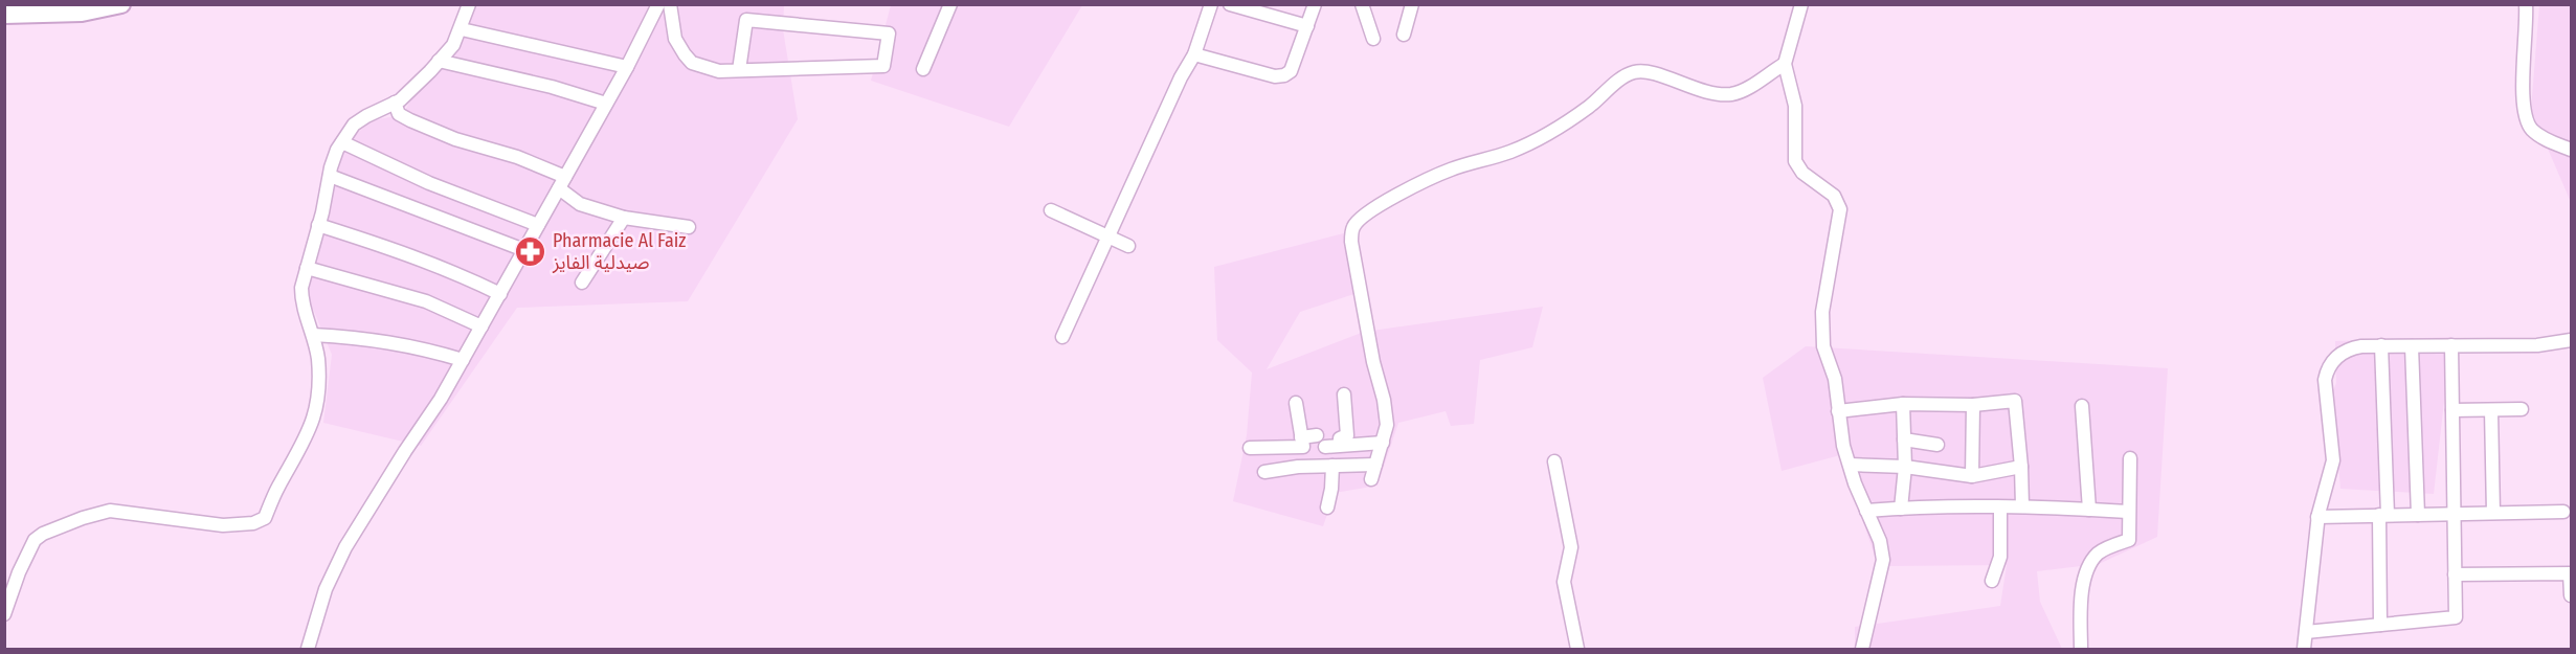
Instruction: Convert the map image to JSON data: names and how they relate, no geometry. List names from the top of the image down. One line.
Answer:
{"places":{"pharmacy":["Pharmacie Al Faiz صيدلية الفايز"]}}
